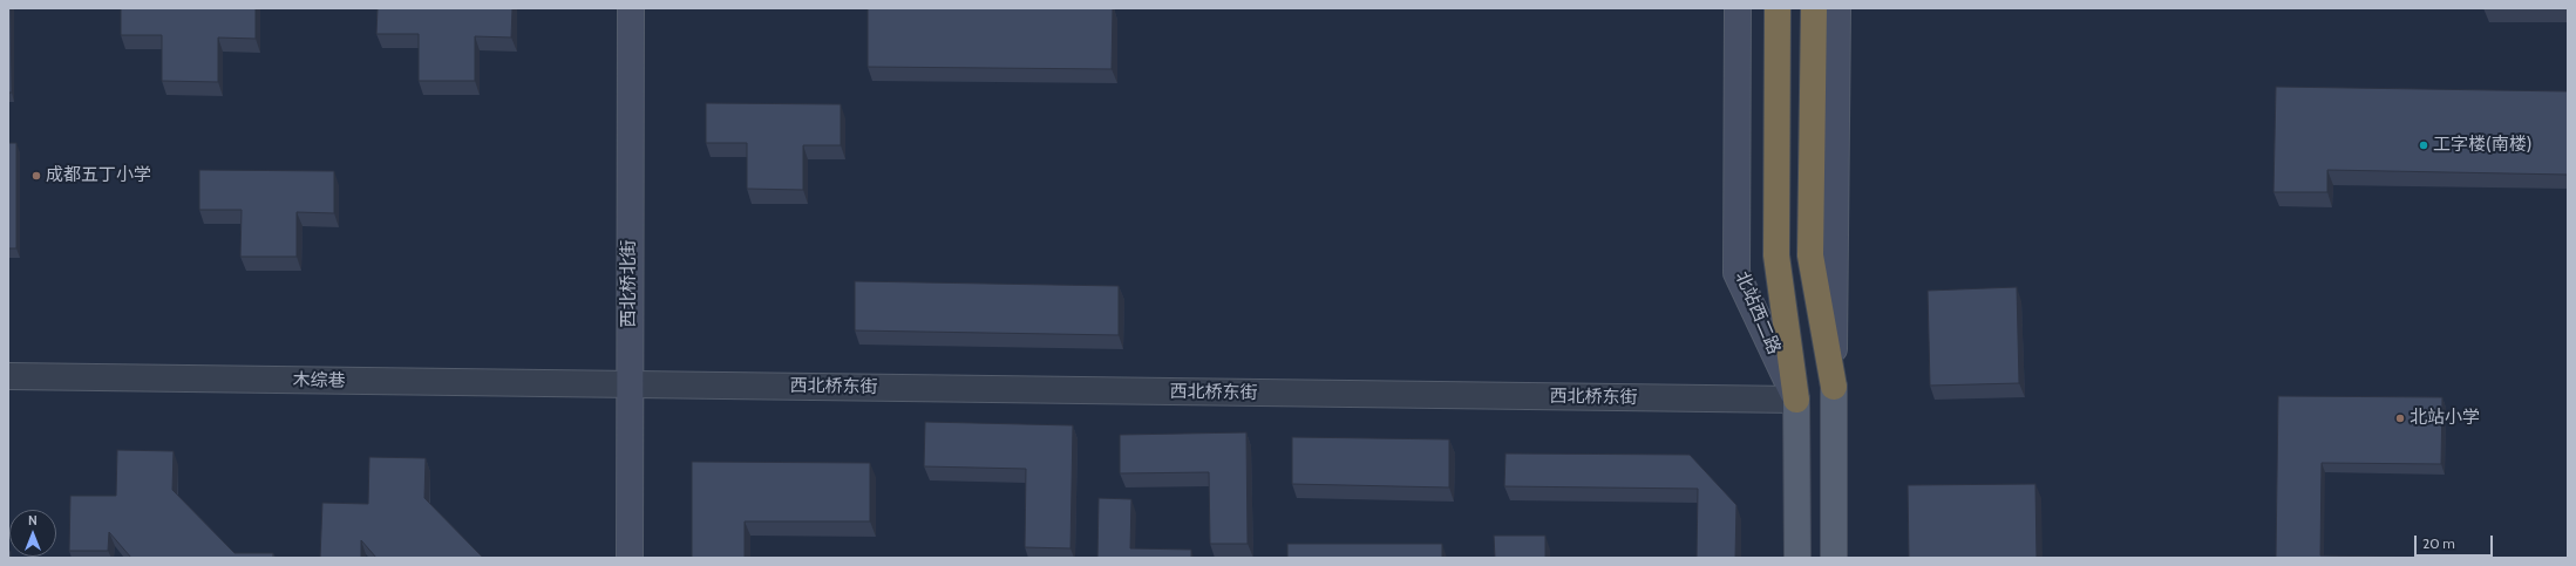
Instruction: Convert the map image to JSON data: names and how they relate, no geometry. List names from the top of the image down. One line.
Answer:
{"streets":{"main road":["北站西二路"],"street":["西北桥北街","木综巷","西北桥东街"]},"crossings":[["西北桥北街","木综巷"],["西北桥北街","西北桥东街"],["北站西二路","西北桥东街"],["木综巷","西北桥东街"]],"places":["工字楼(南楼)","成都五丁小学","北站小学"],"scale_bar":"20 m","north":"top"}
